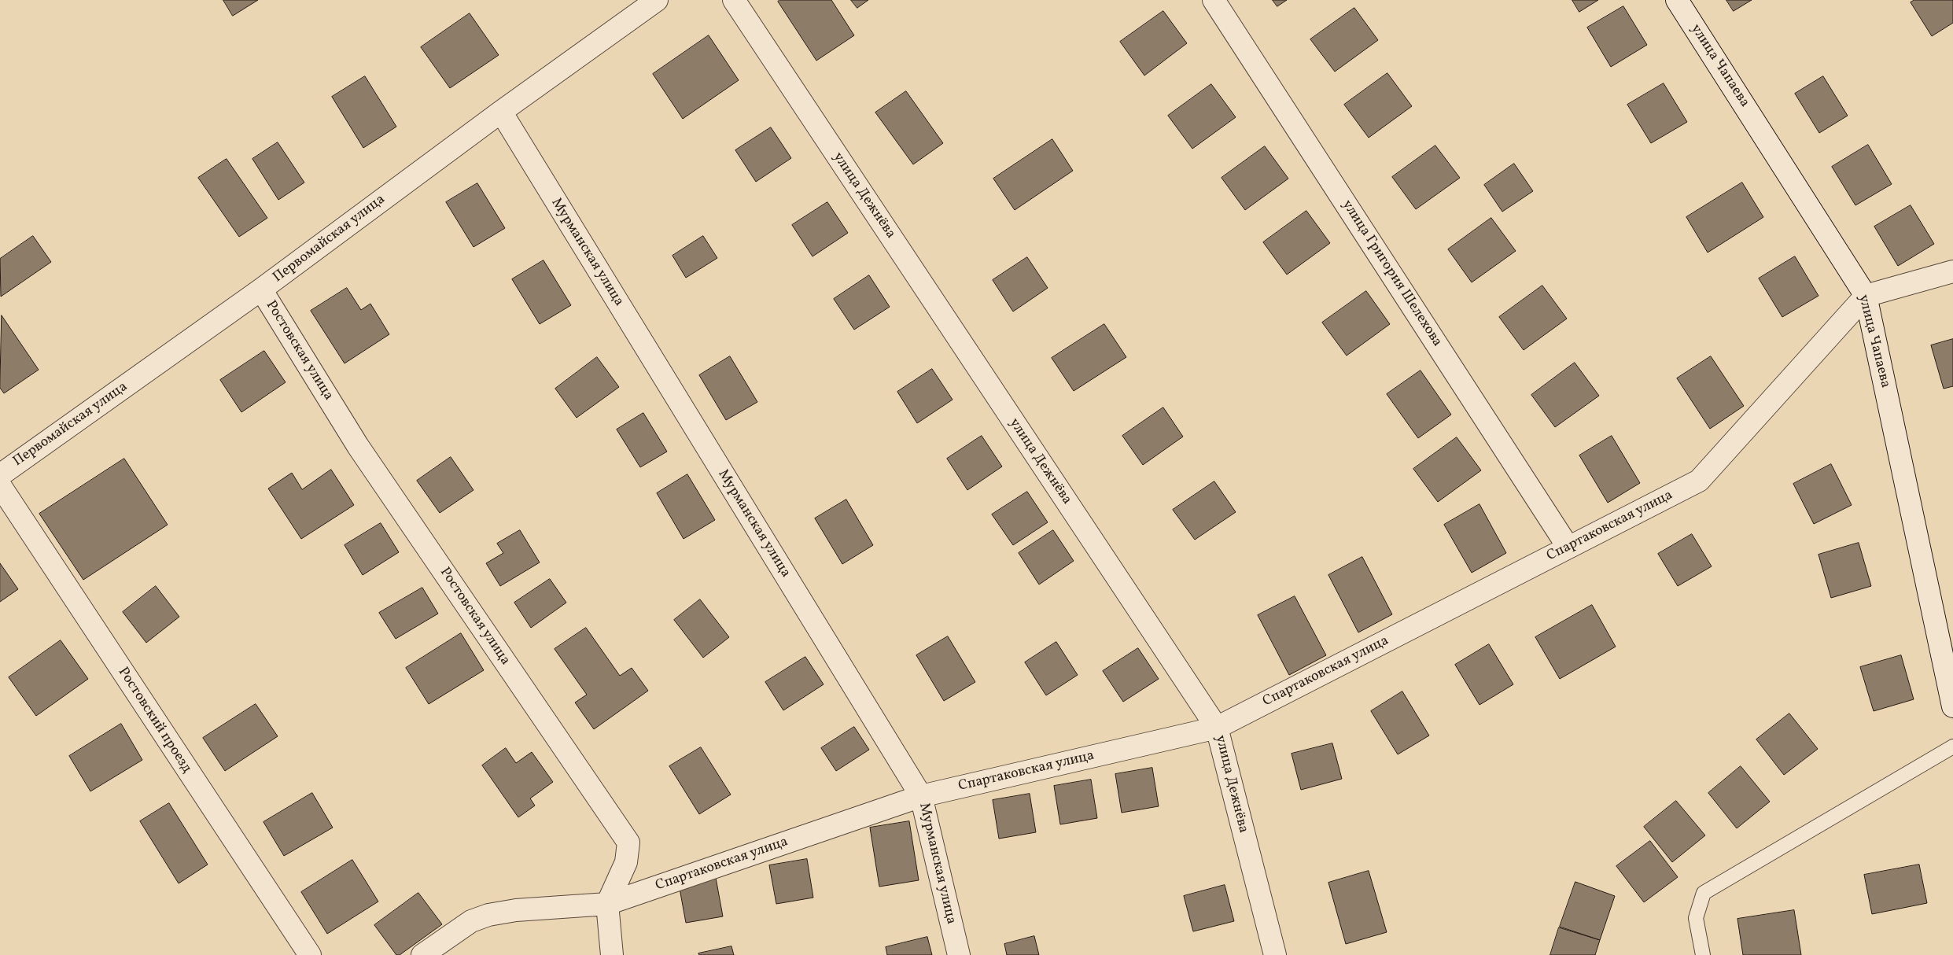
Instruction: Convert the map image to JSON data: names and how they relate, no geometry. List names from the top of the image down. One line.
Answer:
{"streets":{"street":["улица Чапаева","улица Дежнёва","Первомайская улица","Мурманская улица","улица Григория Шелехова","Ростовская улица","Спартаковская улица","Ростовский проезд"]},"crossings":[["улица Чапаева","Спартаковская улица"],["улица Дежнёва","Спартаковская улица"],["Первомайская улица","Мурманская улица"],["Первомайская улица","Ростовская улица"],["Мурманская улица","Спартаковская улица"],["улица Григория Шелехова","Спартаковская улица"],["Ростовская улица","Спартаковская улица"]]}
